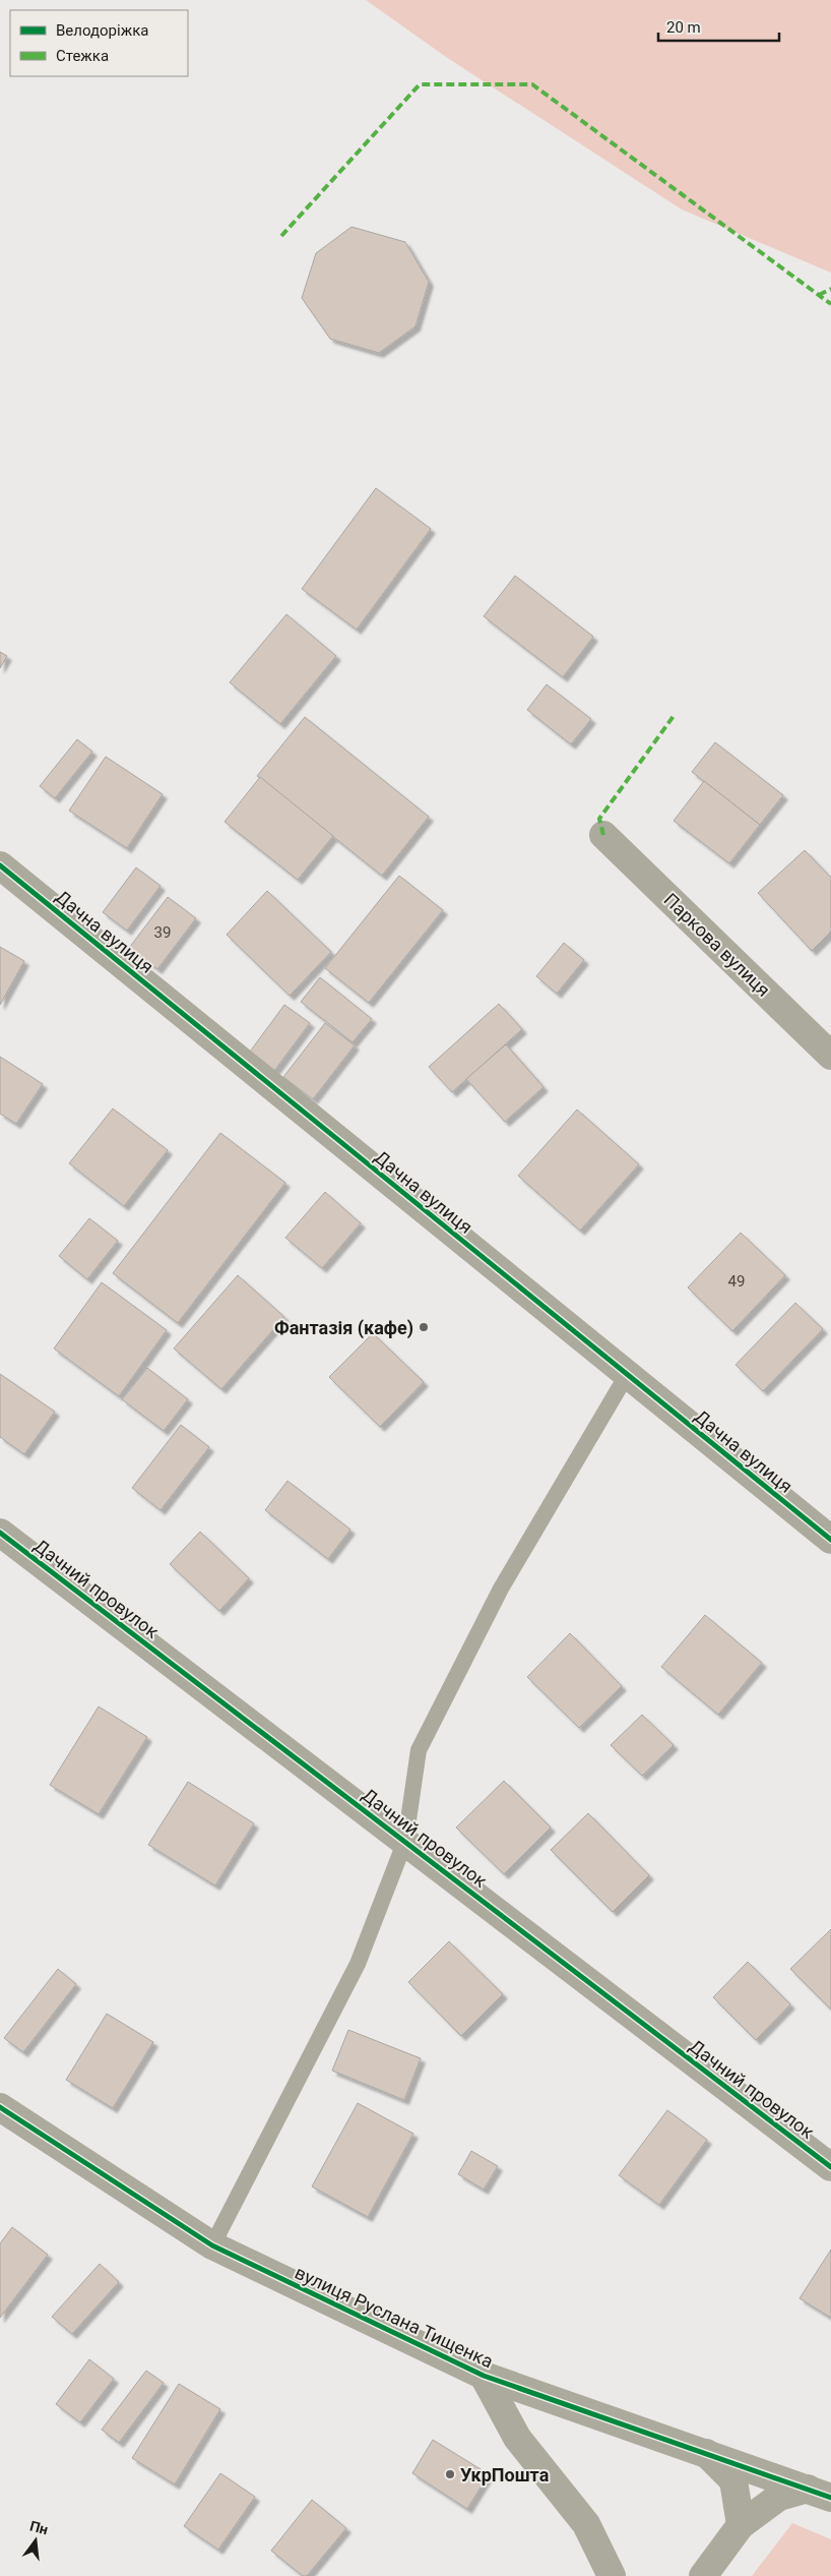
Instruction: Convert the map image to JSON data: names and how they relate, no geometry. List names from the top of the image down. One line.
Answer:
{"streets":{"street":["Дачна вулиця","Паркова вулиця","Дачний провулок","вулиця Руслана Тищенка"]},"places":["Фантазія (кафе)","УкрПошта"],"house_numbers":["39","49"],"legend":["Велодоріжка","Стежка"],"scale_bar":"20 m","north":"top"}
